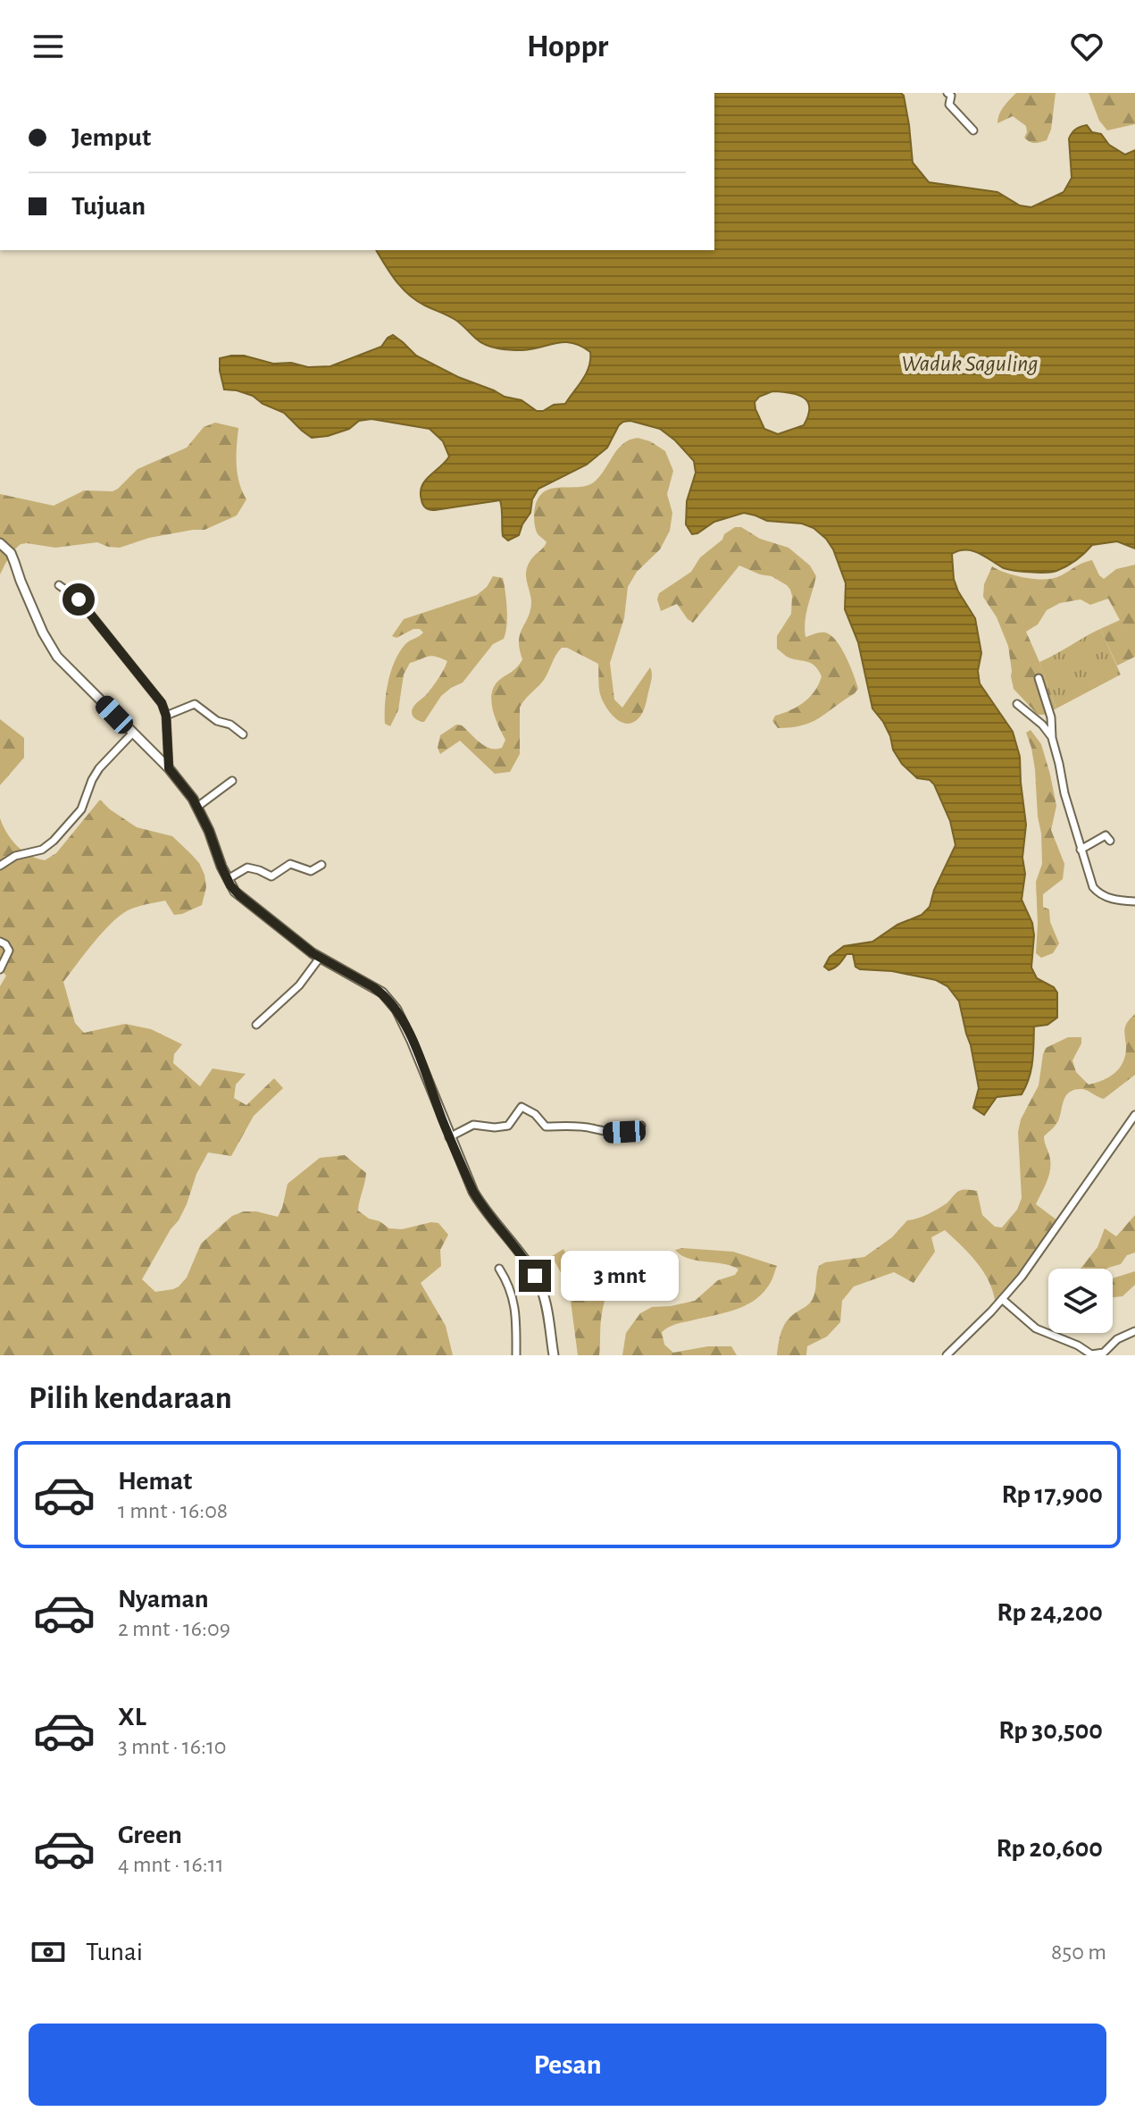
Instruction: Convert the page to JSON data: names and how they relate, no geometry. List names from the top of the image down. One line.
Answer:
{"water":["Waduk Saguling"],"page":{"header":"Hoppr","banner":["Jemput","Tujuan"],"bubble":"3 mnt","heading":"Pilih kendaraan","list":[{"name":"Hemat","note":"1 mnt · 16:08","value":"Rp 17,900"},{"name":"Nyaman","note":"2 mnt · 16:09","value":"Rp 24,200"},{"name":"XL","note":"3 mnt · 16:10","value":"Rp 30,500"},{"name":"Green","note":"4 mnt · 16:11","value":"Rp 20,600"}],"pay":["Tunai","850 m"],"buttons":"Pesan"}}
